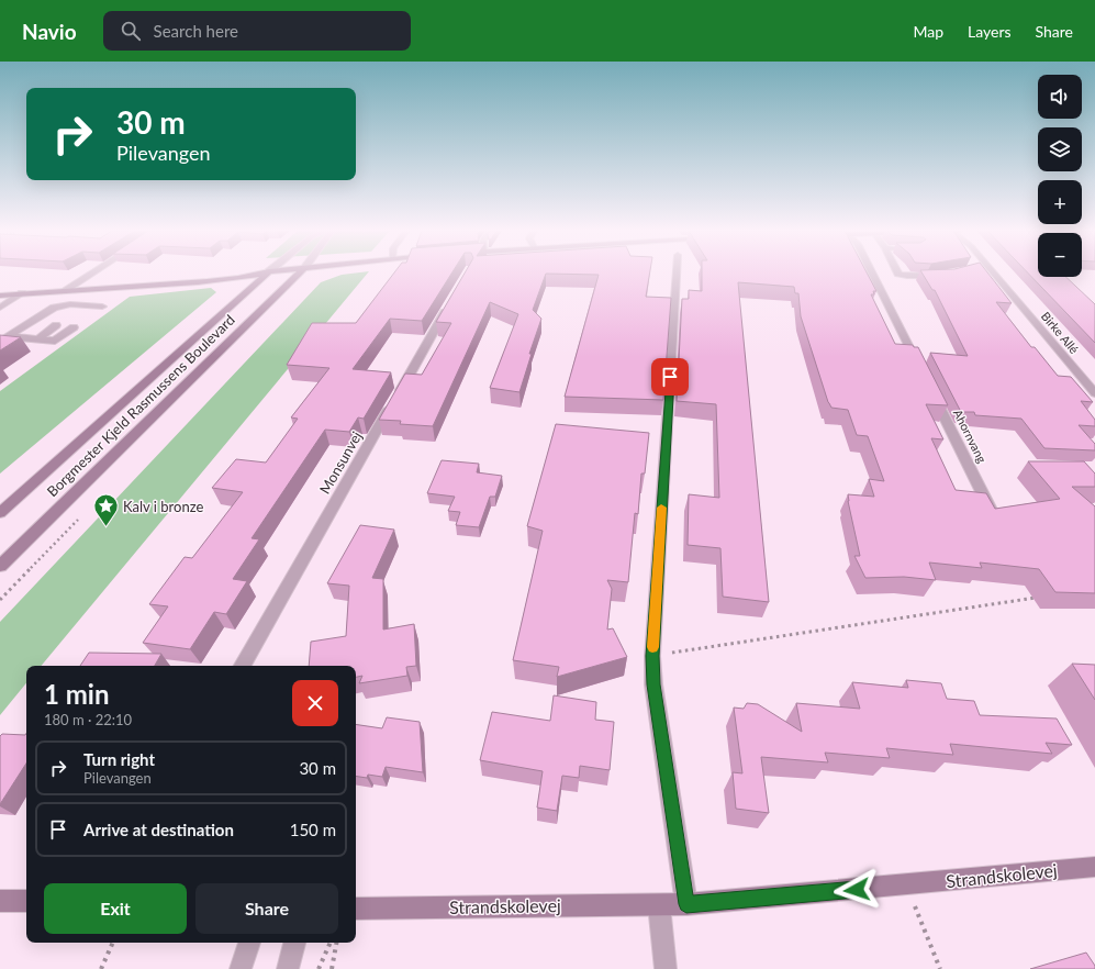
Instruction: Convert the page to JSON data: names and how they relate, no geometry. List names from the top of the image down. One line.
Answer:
{"streets":{"street":["Birke Allé","Borgmester Kjeld Rasmussens Boulevard","Ahornvang","Monsunvej","Strandskolevej"]},"places":{"place":["Kalv i bronze"]},"page":{"header":"Navio","search":"Search here","nav":["Map","Layers","Share"],"map_buttons":["+","−"],"turn":["30 m","Pilevangen"],"heading":["1 min","180 m · 22:10"],"list":[{"name":"Turn right","note":"Pilevangen","value":"30 m"},{"name":"Arrive at destination","value":"150 m"}],"buttons":["Exit","Share"]}}
